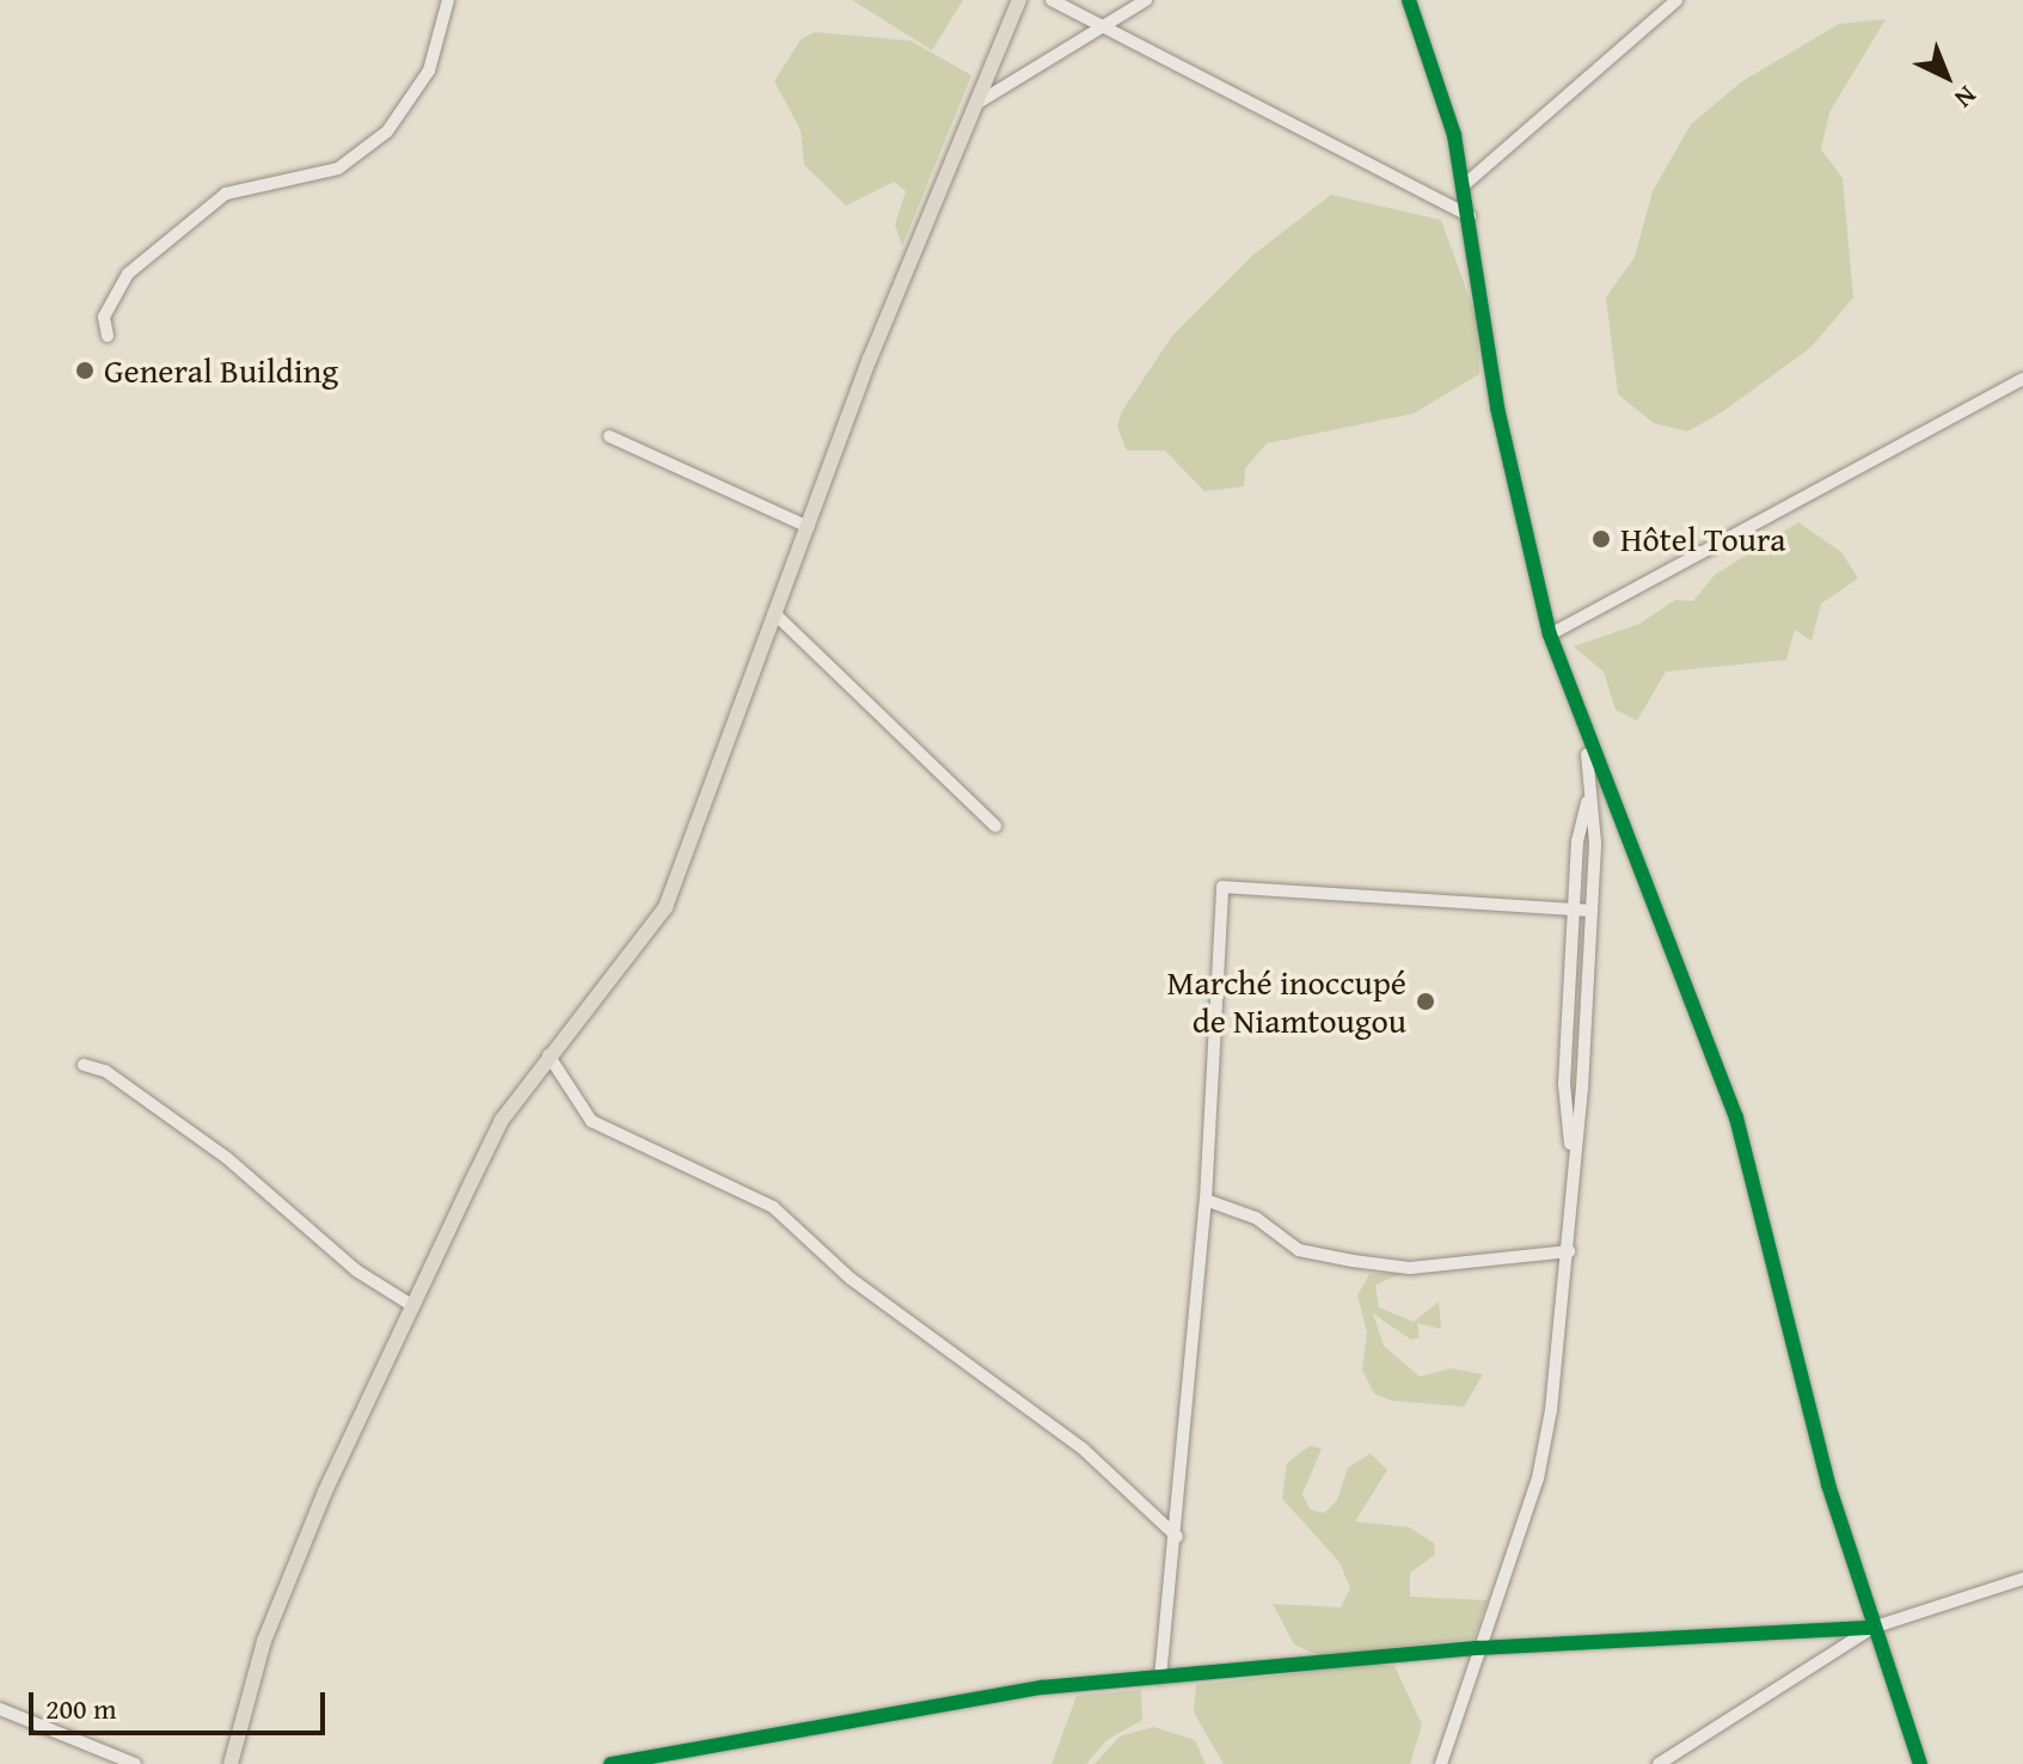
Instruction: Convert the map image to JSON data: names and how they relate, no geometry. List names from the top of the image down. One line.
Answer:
{"places":["General Building","Hôtel Toura","Marché inoccupé de Niamtougou"],"scale_bar":"200 m","north":"bottom right"}
